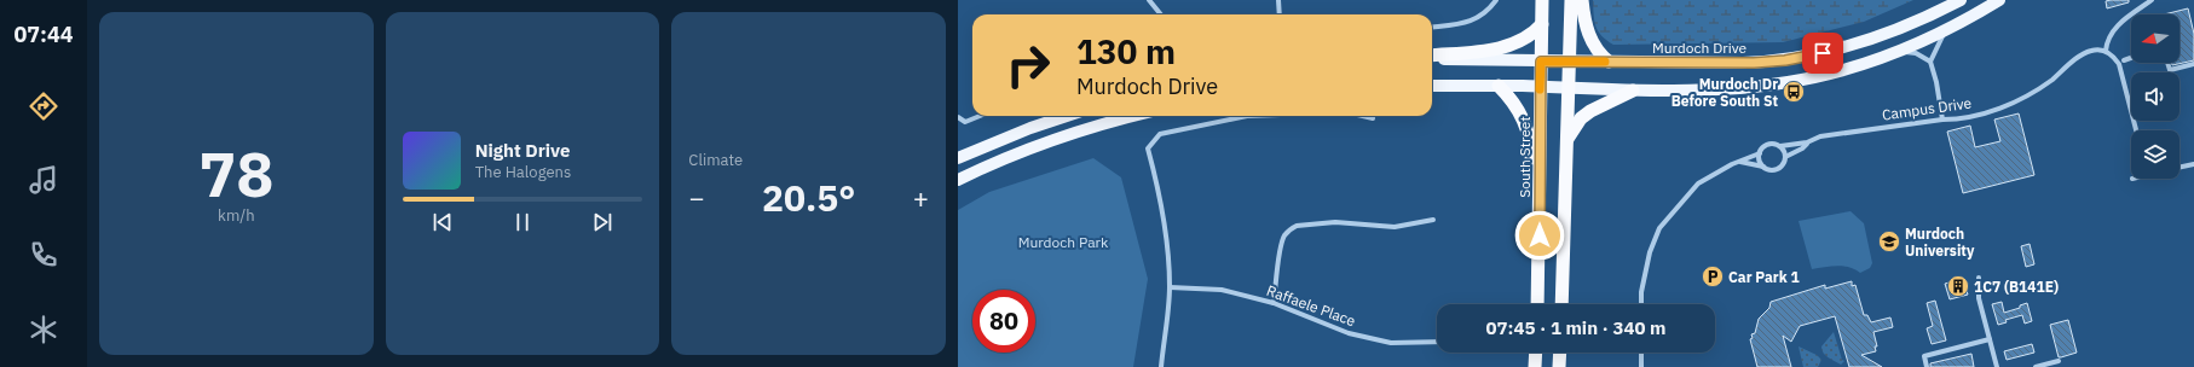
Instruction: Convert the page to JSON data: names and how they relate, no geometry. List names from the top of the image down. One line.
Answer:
{"streets":{"highway":["South Street"],"main road":["Murdoch Drive"],"street":["Campus Drive","Raffaele Place"]},"crossings":[["Murdoch Drive","South Street"]],"parks":["Murdoch Park"],"places":{"bus stop":["Murdoch Dr Before South St"],"school or university":["Murdoch University"],"parking":["Car Park 1"],"building":["1C7 (B141E)"]},"north":"left","page":{"tabs":"07:44","tile":[["78","km/h"],"Climate"],"turn":["130 m","Murdoch Drive"],"song":["Night Drive","The Halogens"],"heat":["−","20.5°","+"],"limit":"80","trip":"07:45 · 1 min · 340 m"}}
